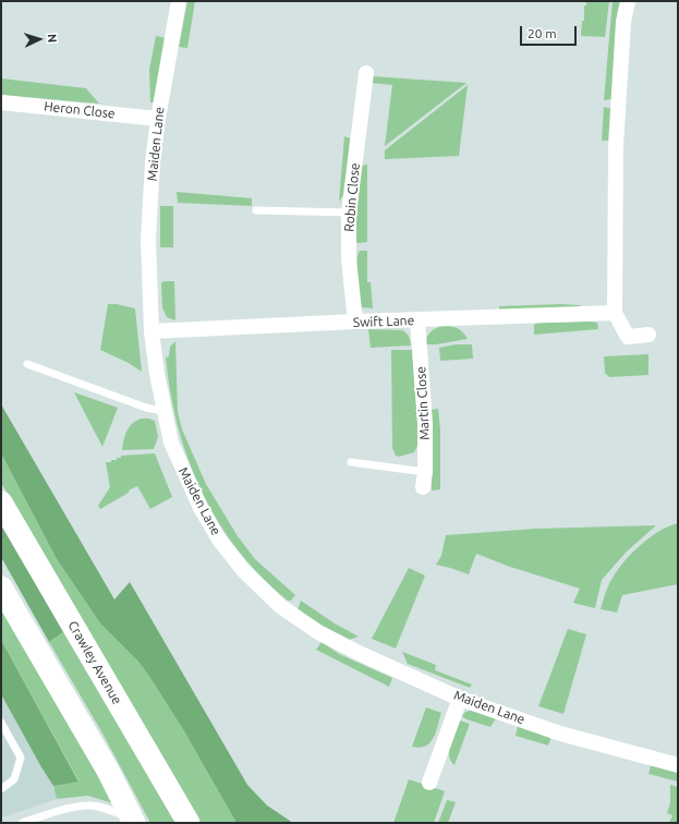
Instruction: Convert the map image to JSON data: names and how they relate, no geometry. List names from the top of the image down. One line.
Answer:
{"streets":{"main road":["Crawley Avenue"],"street":["Heron Close","Maiden Lane","Robin Close","Swift Lane","Martin Close"]},"crossings":[["Heron Close","Maiden Lane"],["Maiden Lane","Swift Lane"],["Robin Close","Swift Lane"],["Swift Lane","Martin Close"]],"scale_bar":"20 m","north":"right"}
